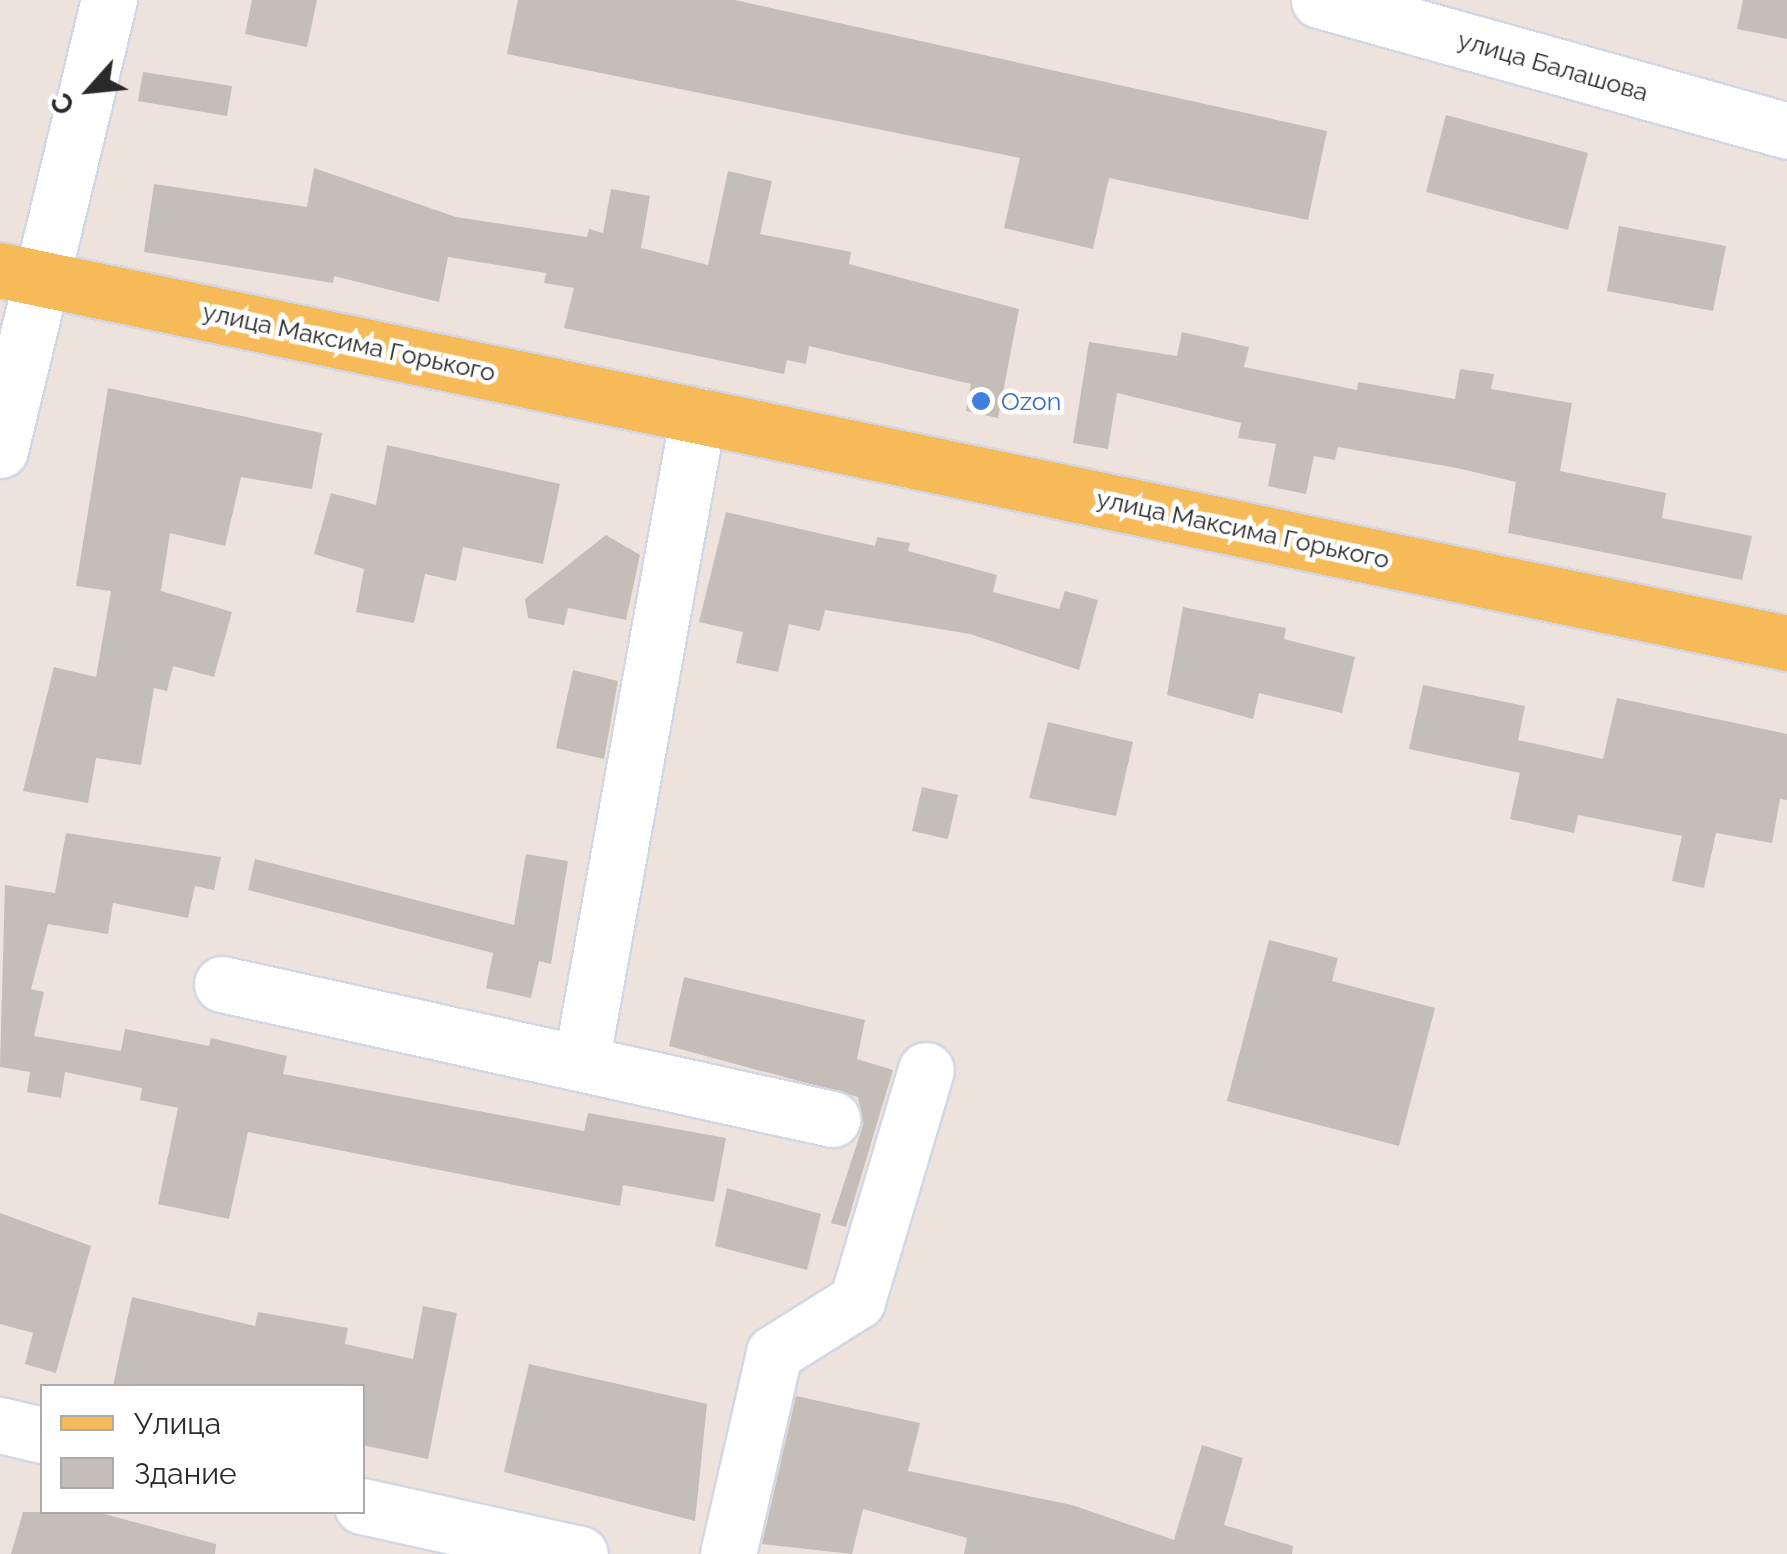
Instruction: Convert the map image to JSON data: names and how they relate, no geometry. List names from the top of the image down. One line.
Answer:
{"streets":{"main road":["улица Максима Горького"],"street":["улица Балашова"]},"places":["Ozon"],"legend":["Улица","Здание"],"north":"bottom left"}
